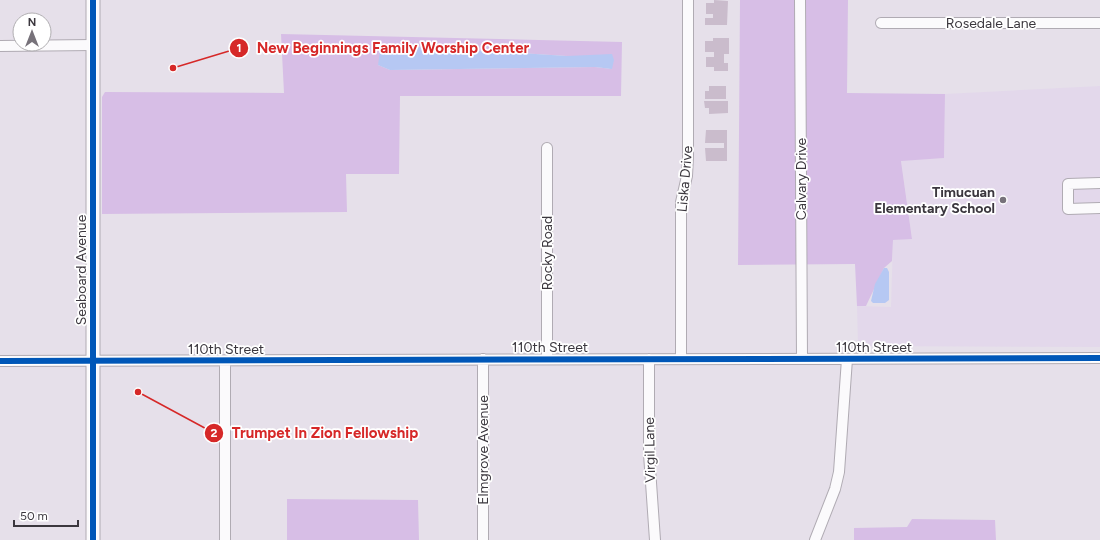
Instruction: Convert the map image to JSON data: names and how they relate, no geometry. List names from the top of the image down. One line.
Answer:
{"streets":{"street":["Rosedale Lane","Liska Drive","Calvary Drive","Rocky Road","Seaboard Avenue","110th Street","Elmgrove Avenue","Virgil Lane"]},"crossings":[["Liska Drive","110th Street"],["Calvary Drive","110th Street"],["Rocky Road","110th Street"],["Seaboard Avenue","110th Street"],["110th Street","Elmgrove Avenue"],["110th Street","Virgil Lane"]],"places":["New Beginnings Family Worship Center","Timucuan Elementary School","Trumpet In Zion Fellowship"],"scale_bar":"50 m","north":"top"}
